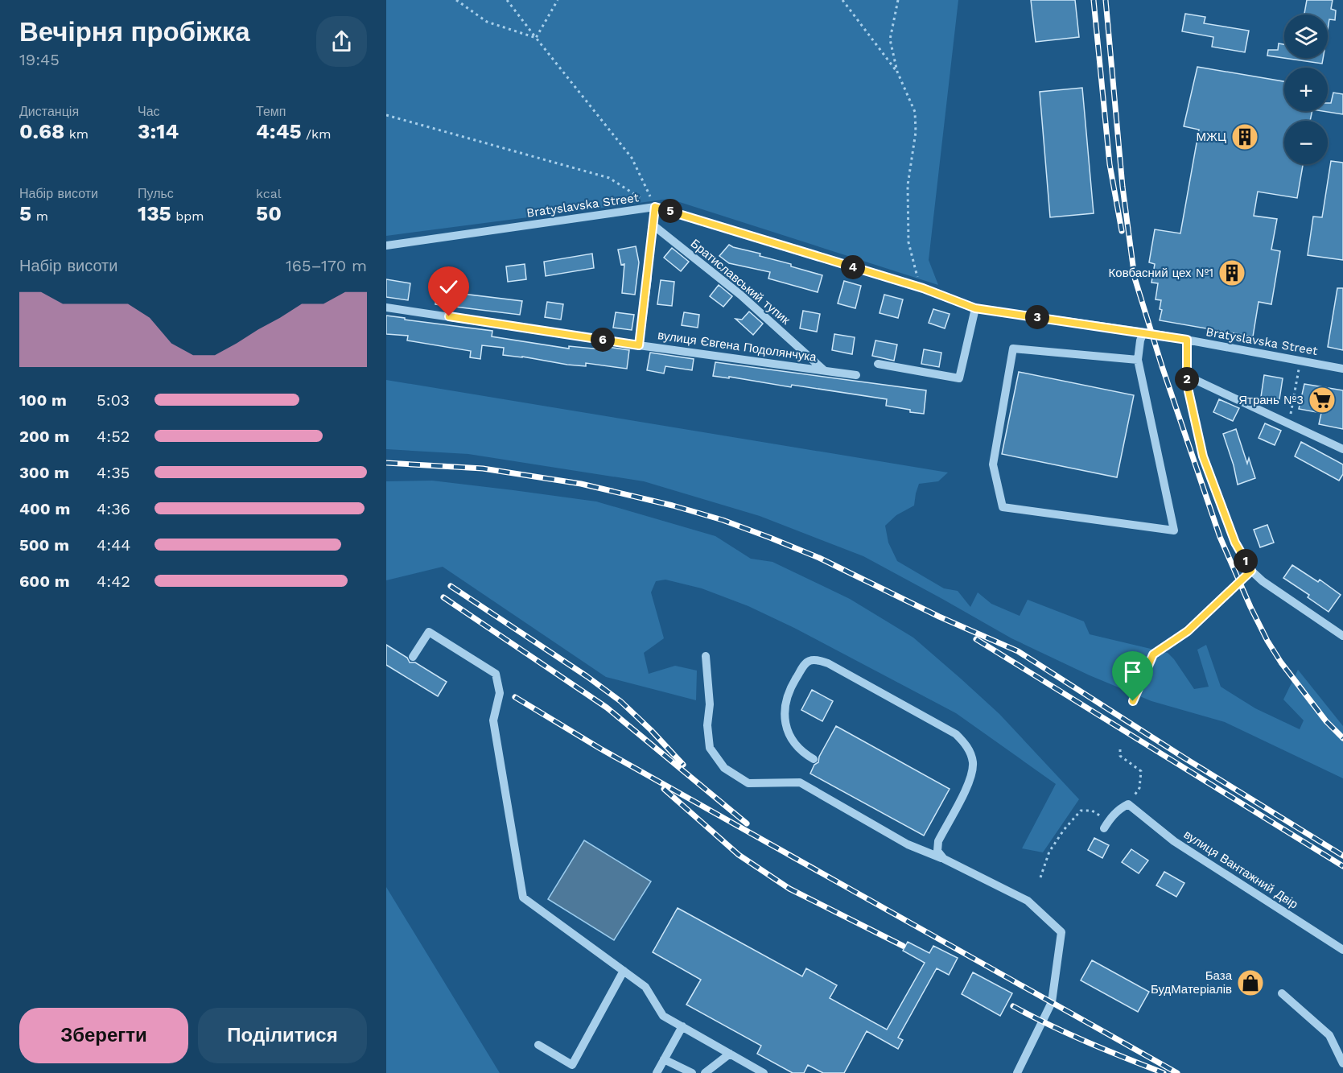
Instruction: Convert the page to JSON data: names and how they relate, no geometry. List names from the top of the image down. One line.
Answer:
{"streets":{"street":["Bratyslavska Street","Братиславський тупик","вулиця Євгена Подолянчука","вулиця Вантажний Двір"]},"crossings":[["Братиславський тупик","вулиця Євгена Подолянчука"]],"places":{"building":["МЖЦ","Ковбасний цех №1"],"supermarket":["Ятрань №3"],"shop":["База БудМатеріалів"]},"page":{"heading":["Вечірня пробіжка","19:45"],"map_buttons":["+","−"],"stats":[["Дистанція","0.68 km"],["Час","3:14"],["Темп","4:45 /km"],["Набір висоти","5 m"],["Пульс","135 bpm"],["kcal","50"]],"pins":["5","4","3","6","2","1"],"chart":["Набір висоти","165–170 m"],"list":[{"name":"100 m","note":"5:03"},{"name":"200 m","note":"4:52"},{"name":"300 m","note":"4:35"},{"name":"400 m","note":"4:36"},{"name":"500 m","note":"4:44"},{"name":"600 m","note":"4:42"}],"buttons":["Зберегти","Поділитися"]}}
